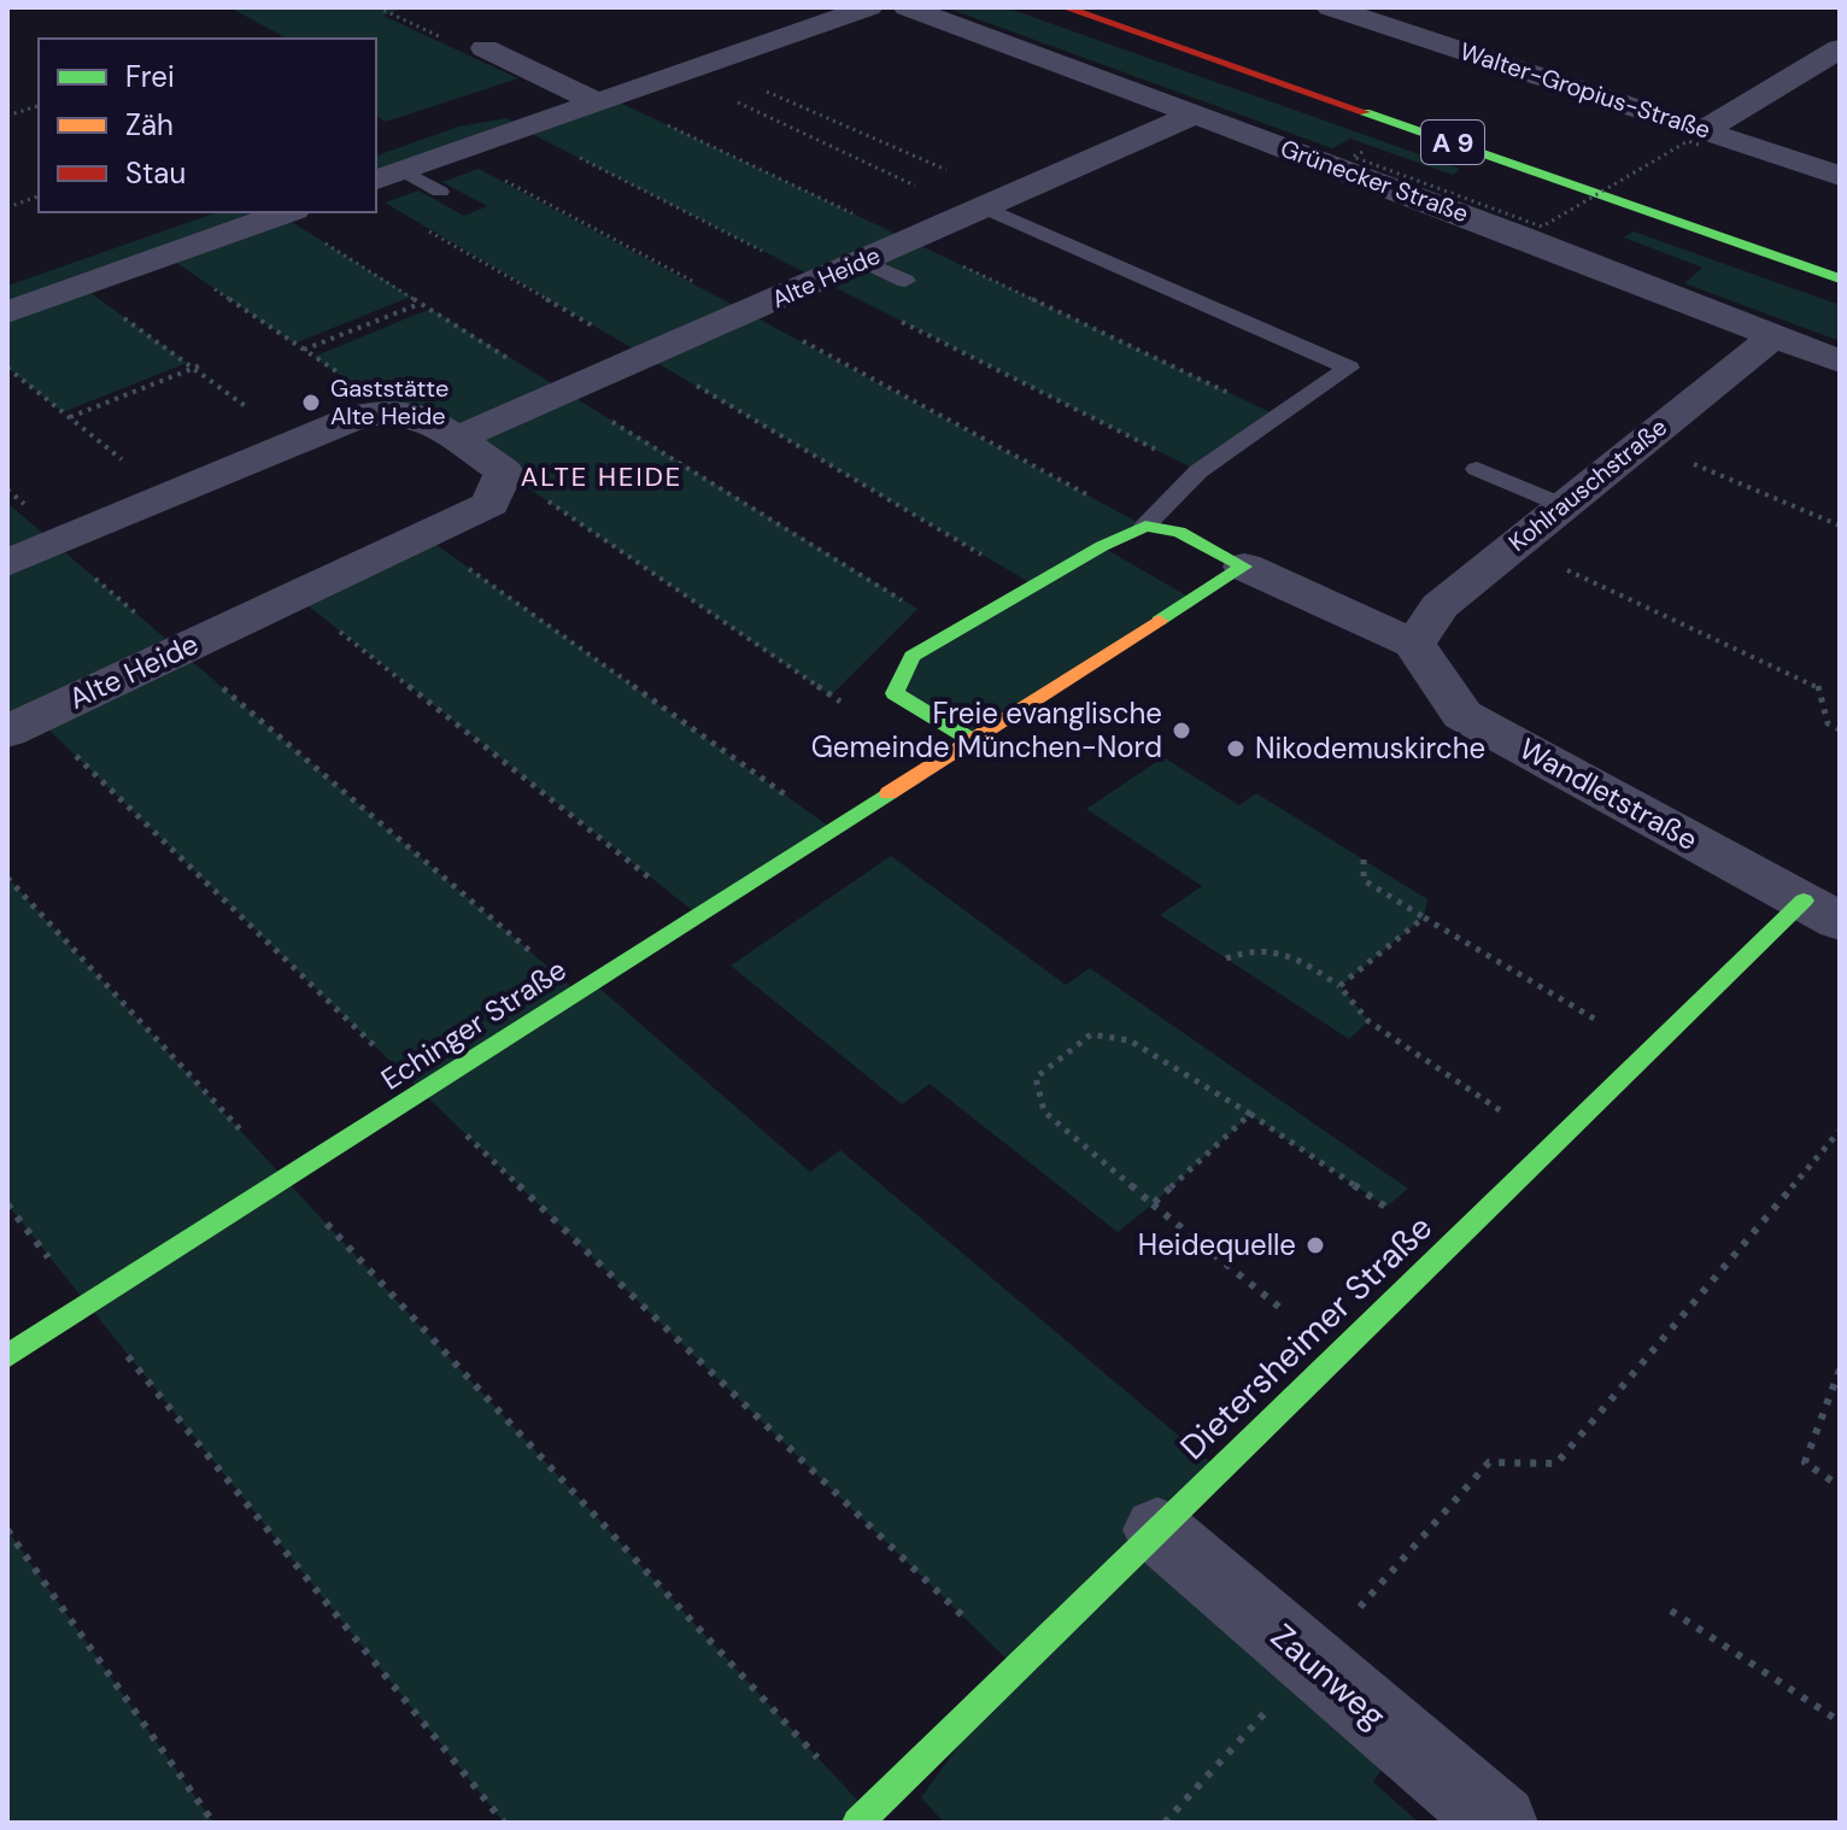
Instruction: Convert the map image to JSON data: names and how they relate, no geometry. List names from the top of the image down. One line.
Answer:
{"streets":{"main road":["A 9","Echinger Straße","Dietersheimer Straße"],"street":["Walter-Gropius-Straße","Grünecker Straße","Alte Heide","Kohlrauschstraße","Wandletstraße","Zaunweg"]},"crossings":[["Grünecker Straße","Alte Heide"],["Grünecker Straße","Kohlrauschstraße"],["Kohlrauschstraße","Wandletstraße"],["Wandletstraße","Dietersheimer Straße"],["Dietersheimer Straße","Zaunweg"]],"districts":["ALTE HEIDE"],"places":["Gaststätte Alte Heide","Freie evanglische Gemeinde München-Nord","Nikodemuskirche","Heidequelle"],"legend":["Frei","Zäh","Stau"]}
